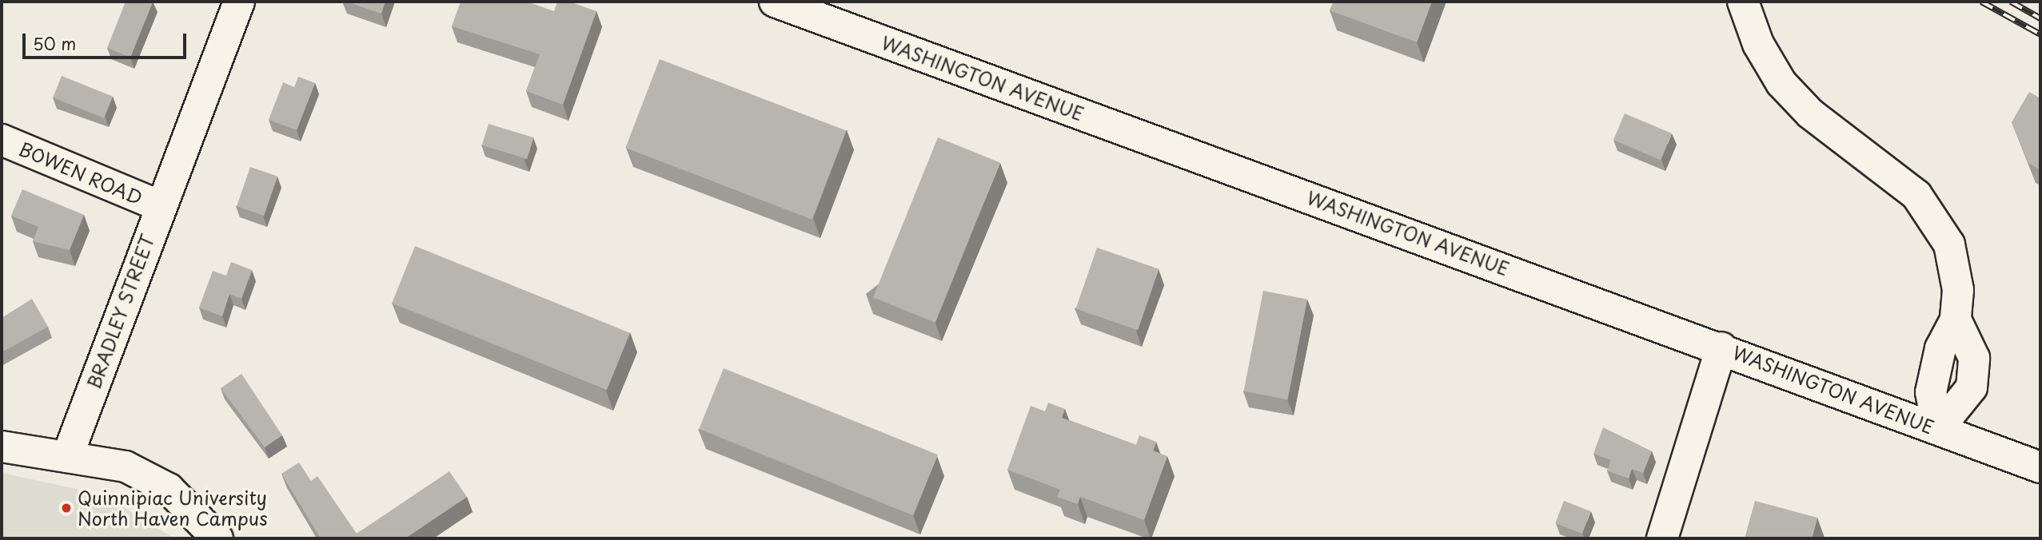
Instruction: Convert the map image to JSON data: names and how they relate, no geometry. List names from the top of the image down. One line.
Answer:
{"streets":{"street":["WASHINGTON AVENUE","BOWEN ROAD","BRADLEY STREET"]},"crossings":[["BOWEN ROAD","BRADLEY STREET"]],"places":["Quinnipiac University North Haven Campus"],"scale_bar":"50 m"}
